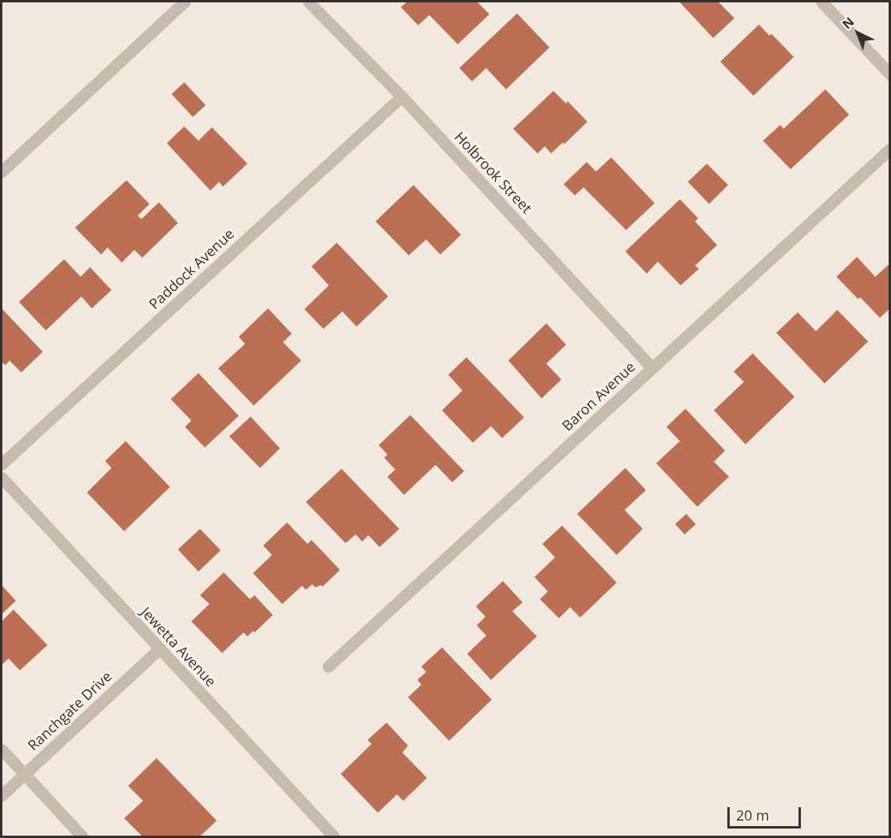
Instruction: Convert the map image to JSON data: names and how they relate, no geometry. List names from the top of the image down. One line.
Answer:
{"streets":{"street":["Holbrook Street","Paddock Avenue","Baron Avenue","Jewetta Avenue","Ranchgate Drive"]},"crossings":[["Holbrook Street","Paddock Avenue"],["Holbrook Street","Baron Avenue"],["Jewetta Avenue","Ranchgate Drive"]],"scale_bar":"20 m","north":"top left"}
